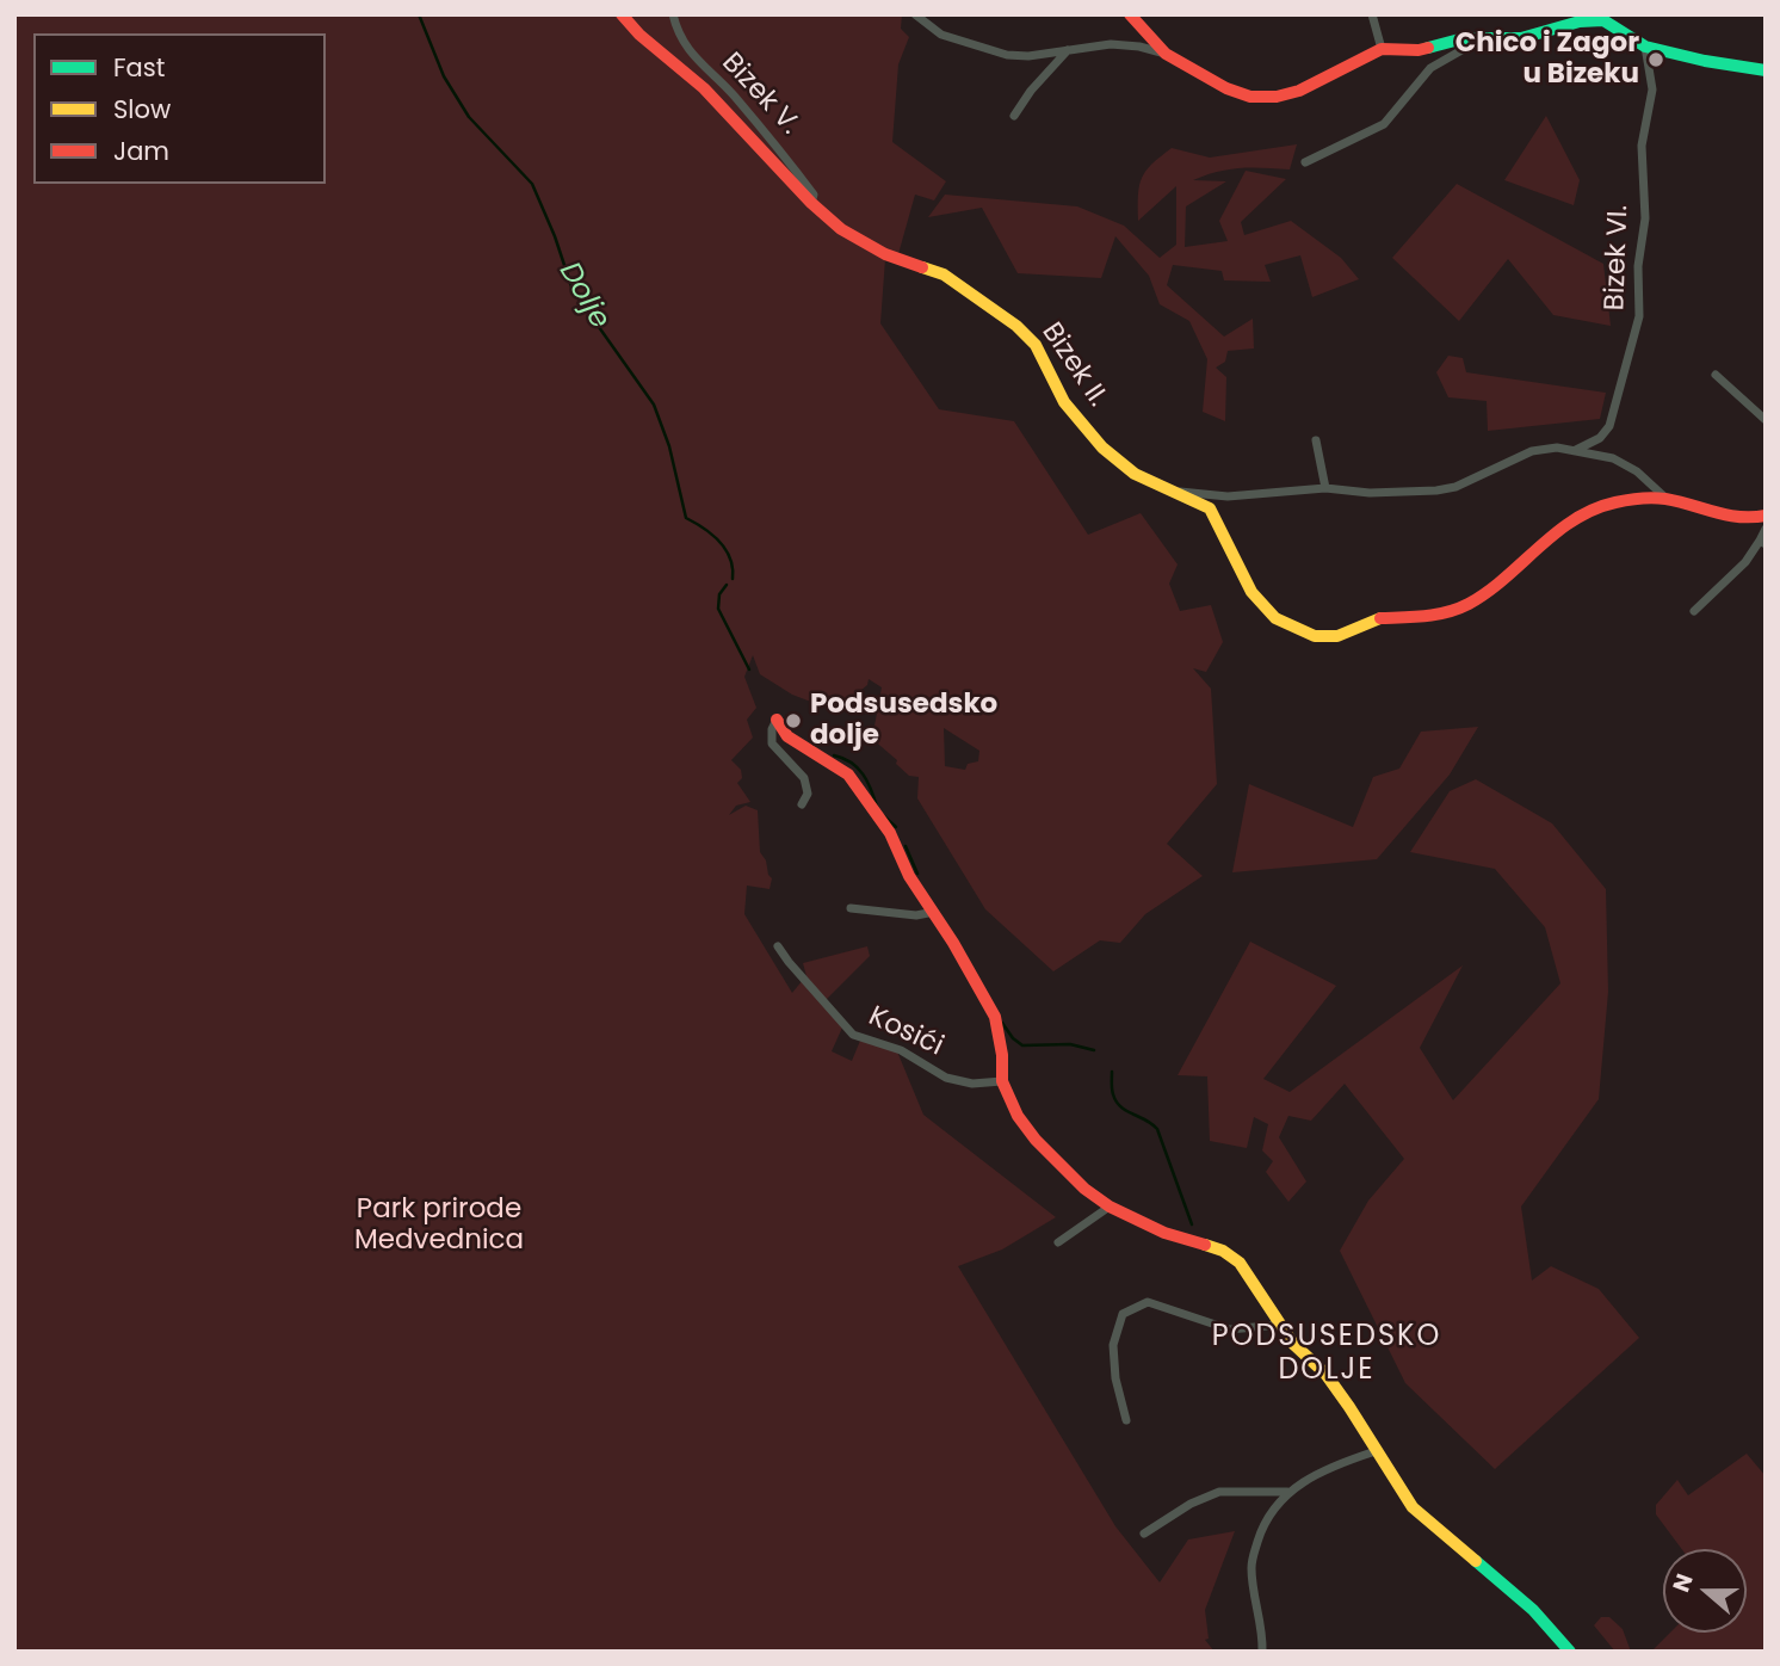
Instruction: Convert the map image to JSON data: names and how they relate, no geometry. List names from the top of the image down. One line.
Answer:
{"streets":{"street":["Bizek V.","Bizek VI.","Bizek II.","Kosići"]},"crossings":[["Bizek V.","Bizek II."]],"districts":["PODSUSEDSKO DOLJE"],"water":["Dolje"],"parks":["Park prirode Medvednica"],"places":["Chico i Zagor u Bizeku","Podsusedsko dolje"],"legend":["Fast","Slow","Jam"],"north":"left"}
